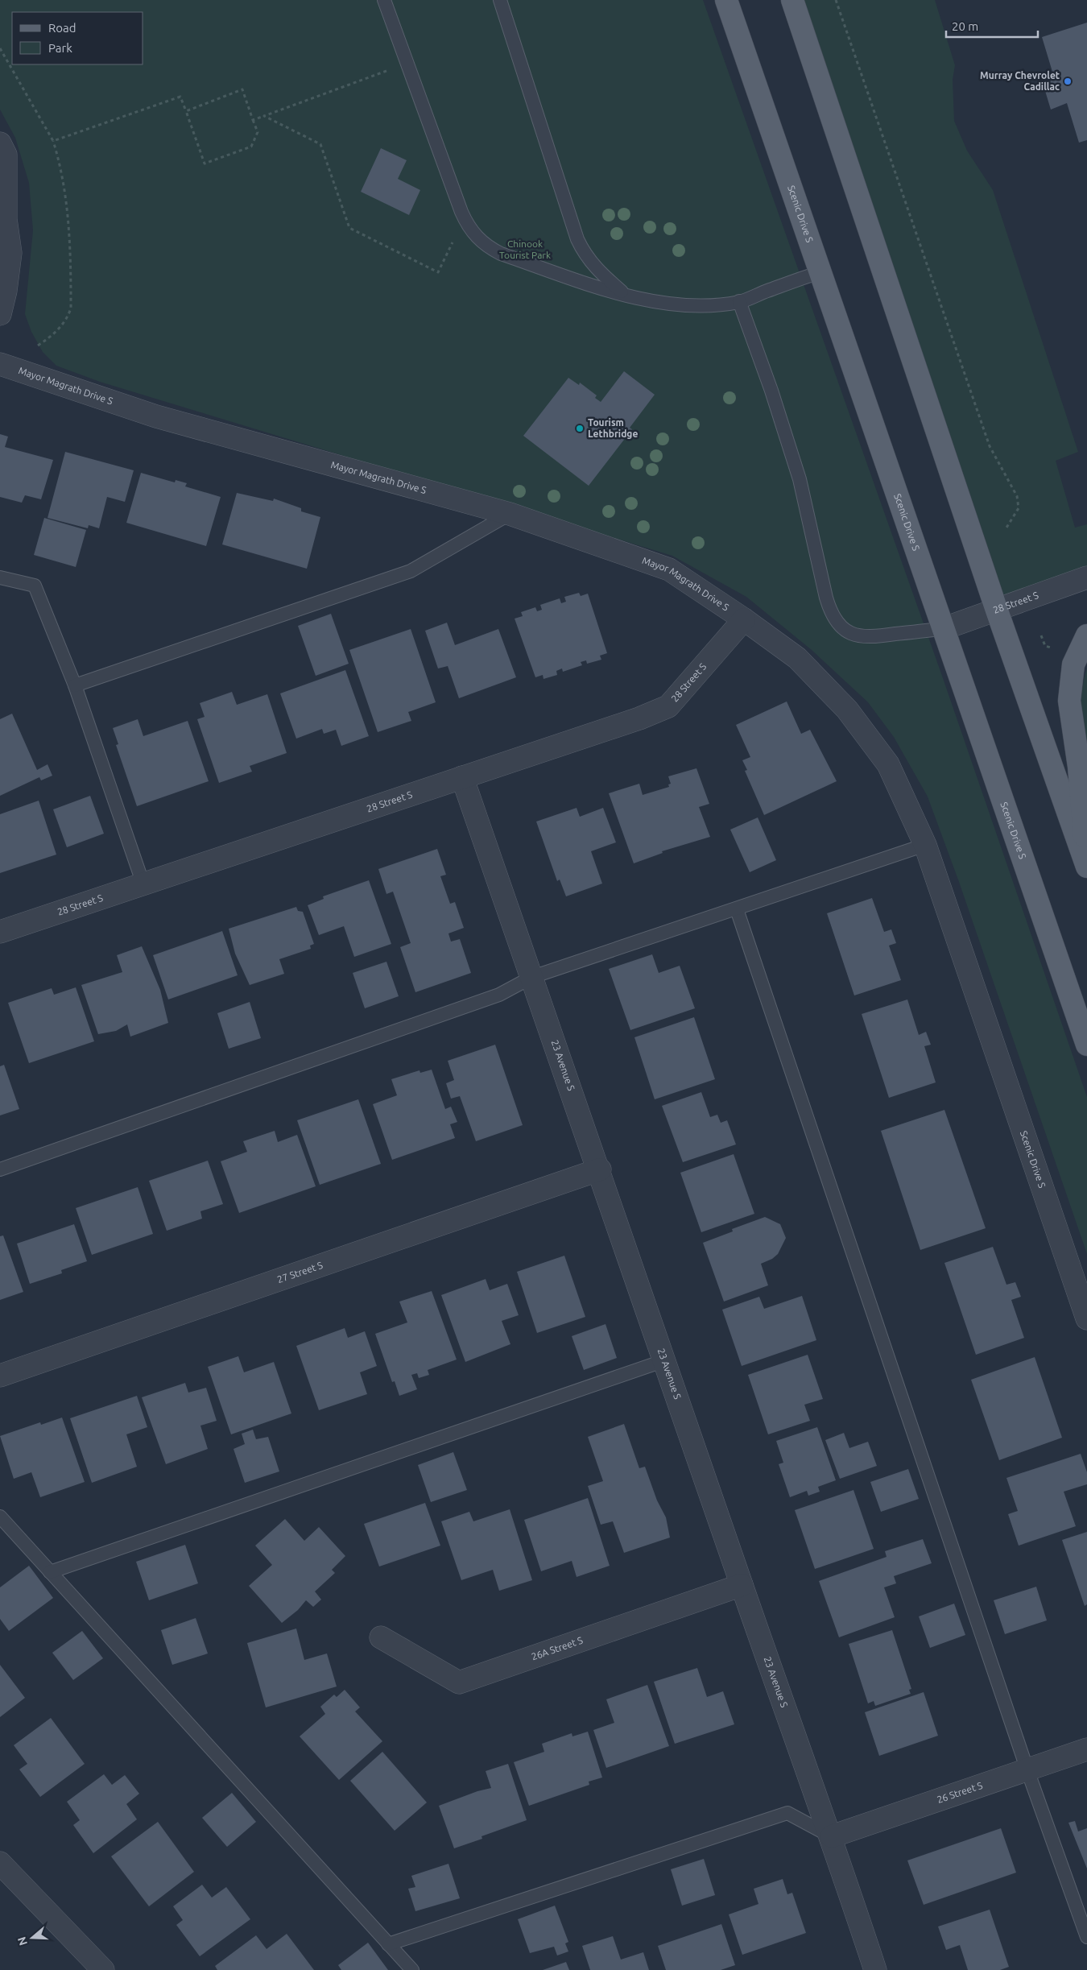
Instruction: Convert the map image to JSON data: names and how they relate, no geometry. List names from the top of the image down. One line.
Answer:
{"streets":{"main road":["Scenic Drive S"],"street":["Mayor Magrath Drive S","28 Street S","23 Avenue S","27 Street S","26A Street S","26 Street S"]},"crossings":[["Scenic Drive S","Mayor Magrath Drive S"],["Scenic Drive S","28 Street S"],["Mayor Magrath Drive S","28 Street S"],["28 Street S","23 Avenue S"],["23 Avenue S","27 Street S"],["23 Avenue S","26A Street S"],["23 Avenue S","26 Street S"]],"parks":["Chinook Tourist Park"],"places":["Murray Chevrolet Cadillac","Tourism Lethbridge"],"legend":["Road","Park"],"scale_bar":"20 m","north":"left"}
